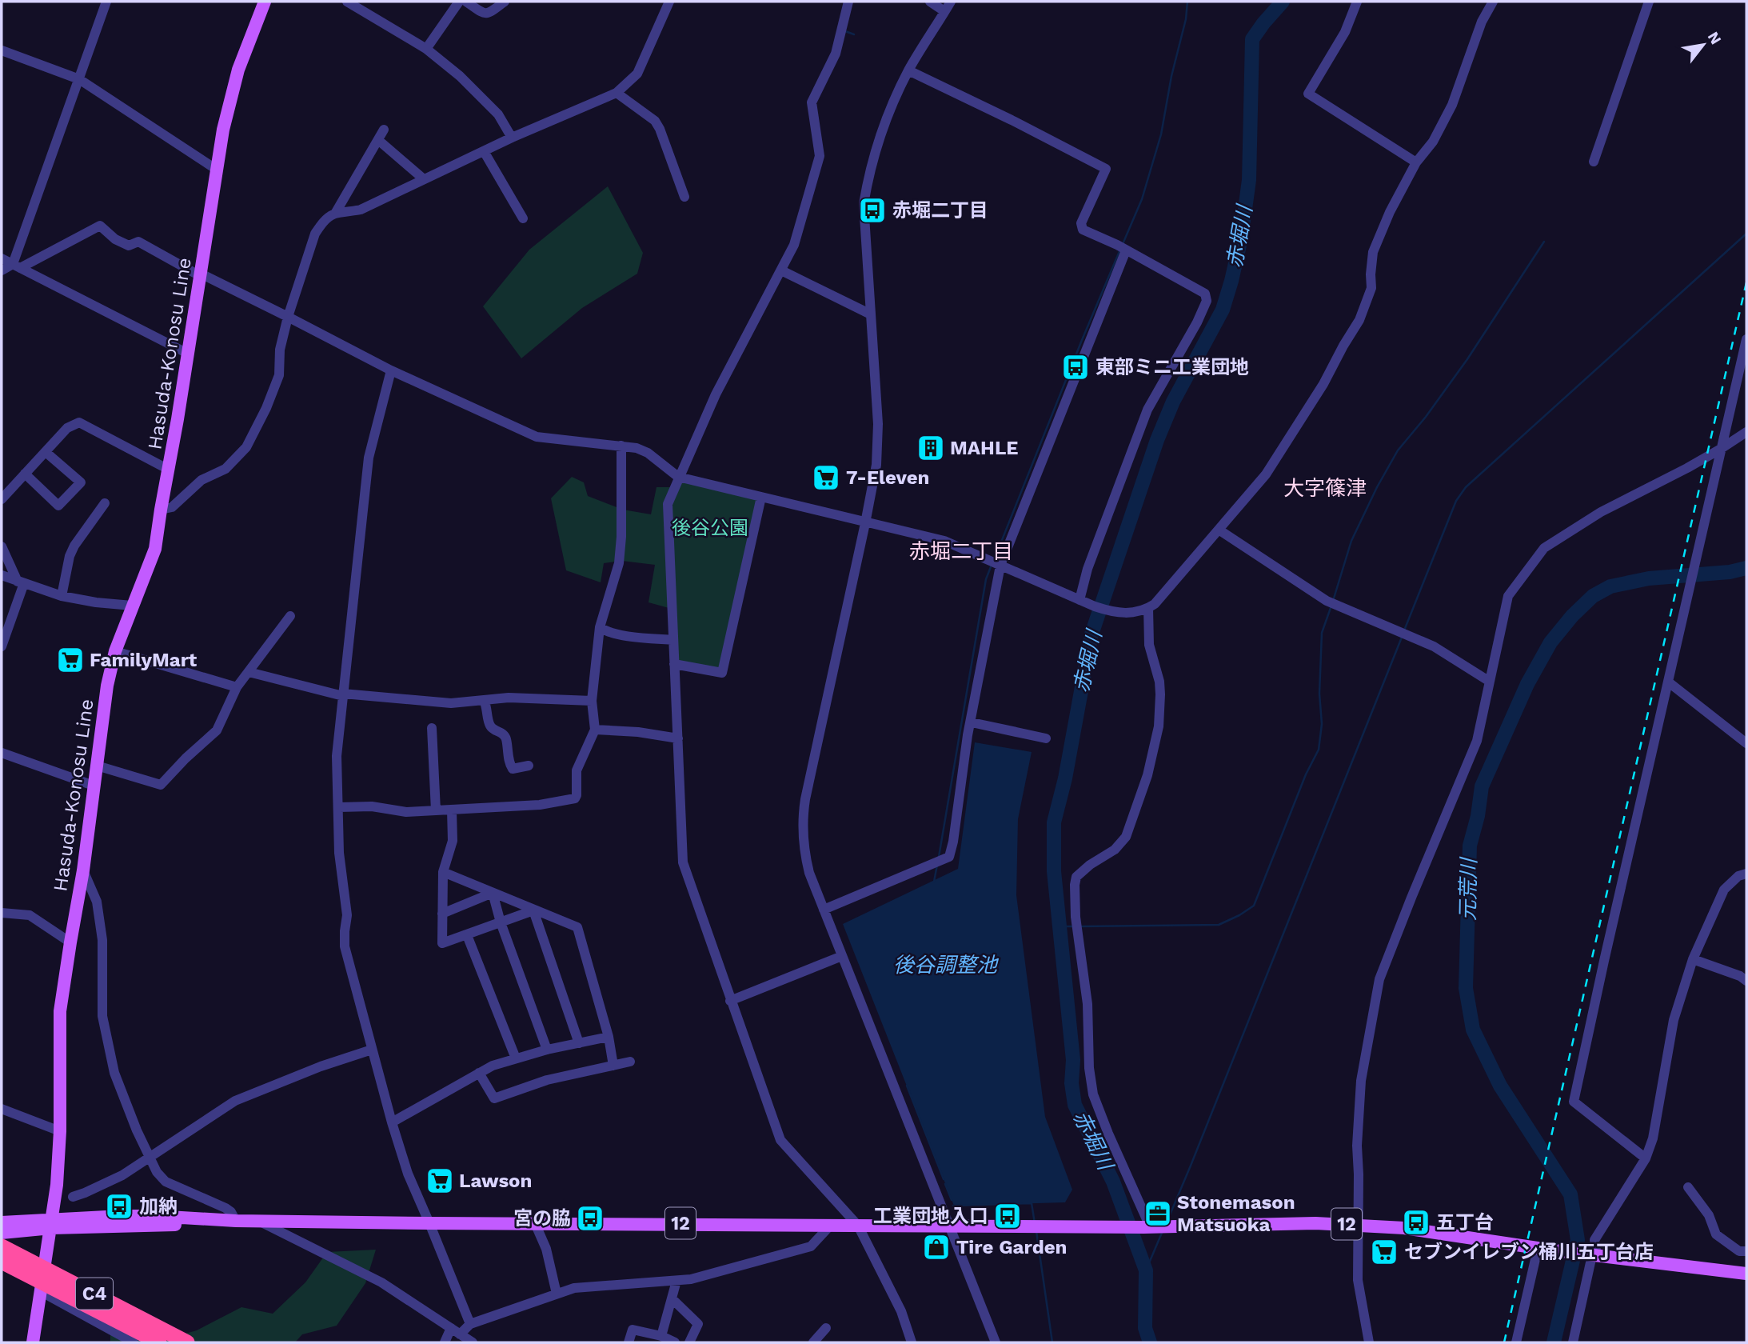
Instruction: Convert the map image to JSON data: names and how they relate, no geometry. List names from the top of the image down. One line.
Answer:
{"streets":{"highway":["C4"],"main road":["Hasuda-Konosu Line","12"]},"crossings":[["Hasuda-Konosu Line","12"]],"districts":["大字篠津","赤堀二丁目"],"water":["赤堀川","元荒川","後谷調整池"],"parks":["後谷公園"],"places":{"bus stop":["赤堀二丁目","東部ミニ工業団地","加納","工業団地入口","宮の脇","五丁台"],"building":["MAHLE"],"supermarket":["7-Eleven","FamilyMart","Lawson","セブンイレブン桶川五丁台店"],"office":["Stonemason Matsuoka"],"shop":["Tire Garden"]},"north":"top right"}
